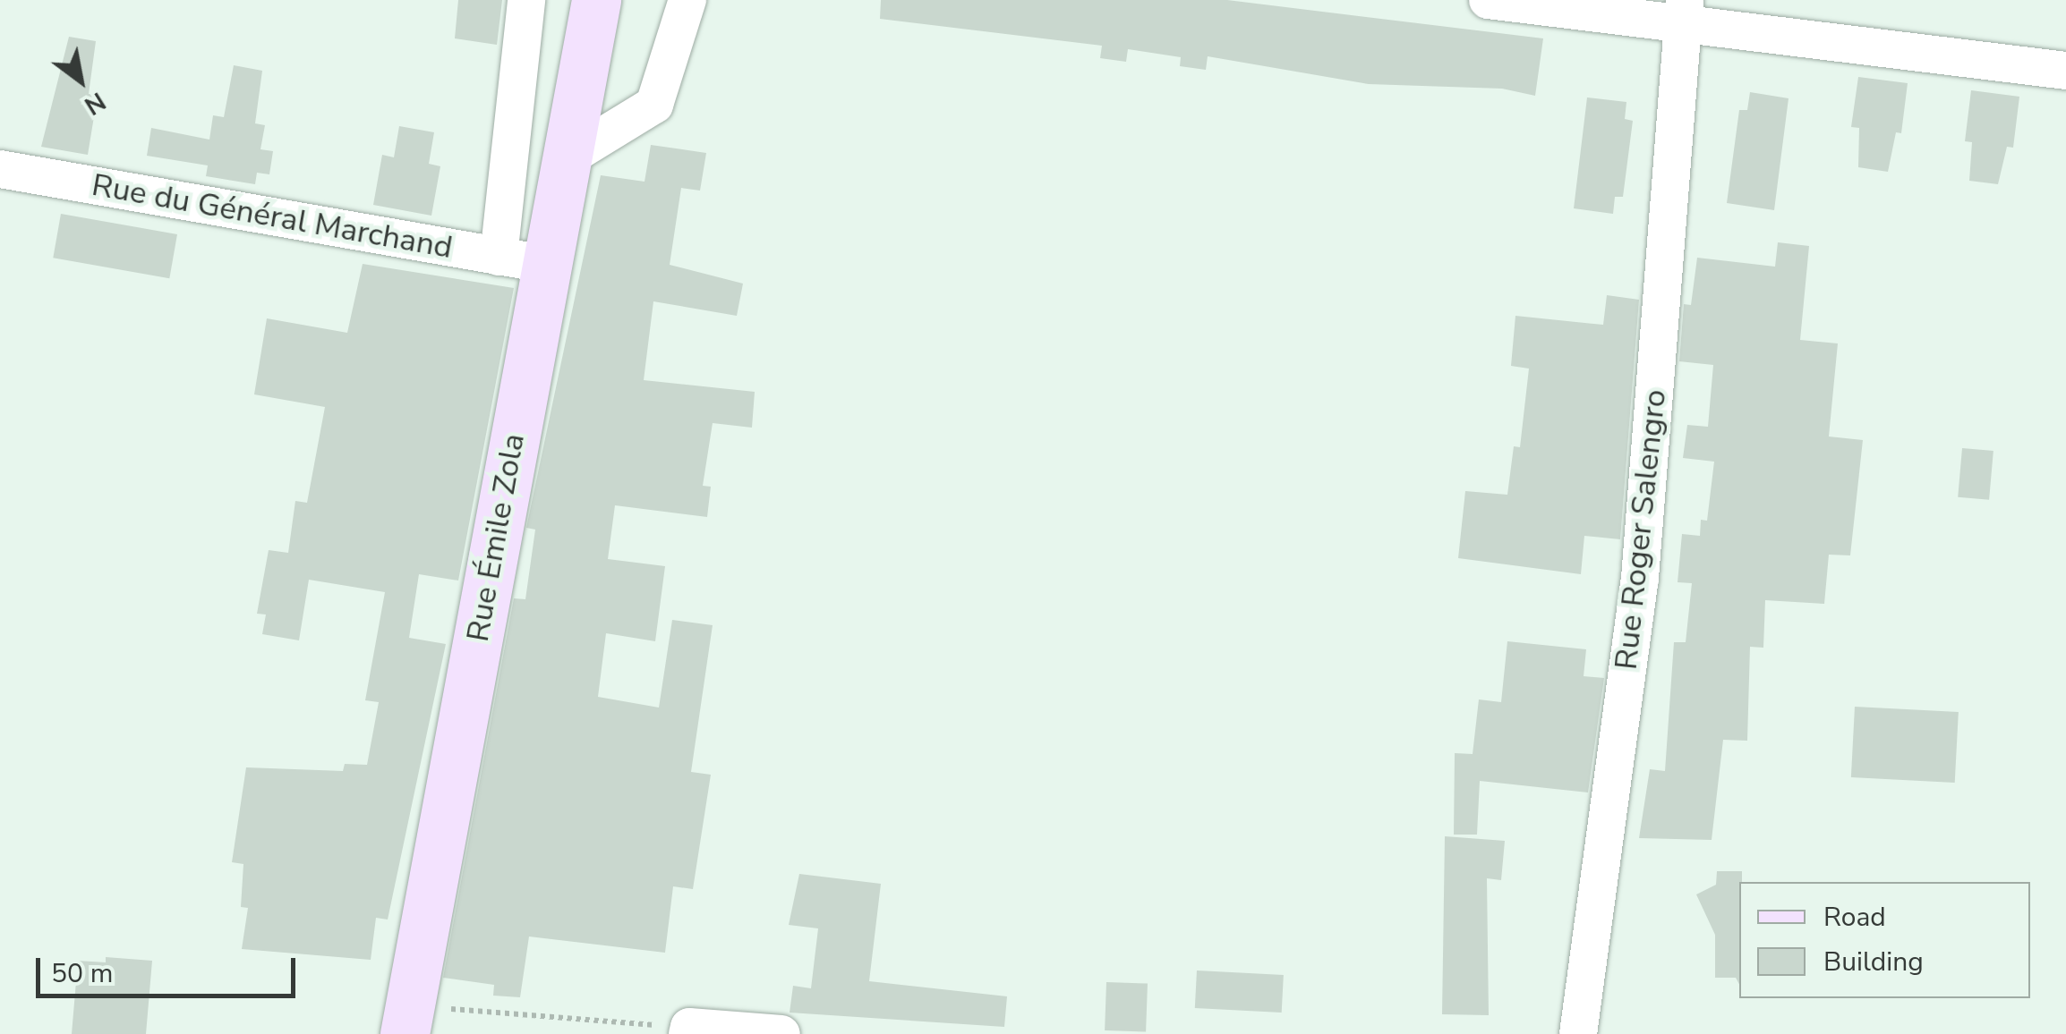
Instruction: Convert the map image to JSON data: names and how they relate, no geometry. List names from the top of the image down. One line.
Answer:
{"streets":{"street":["Rue du Général Marchand","Rue Roger Salengro","Rue Émile Zola"]},"crossings":[["Rue du Général Marchand","Rue Émile Zola"]],"legend":["Road","Building"],"scale_bar":"50 m","north":"bottom right"}
